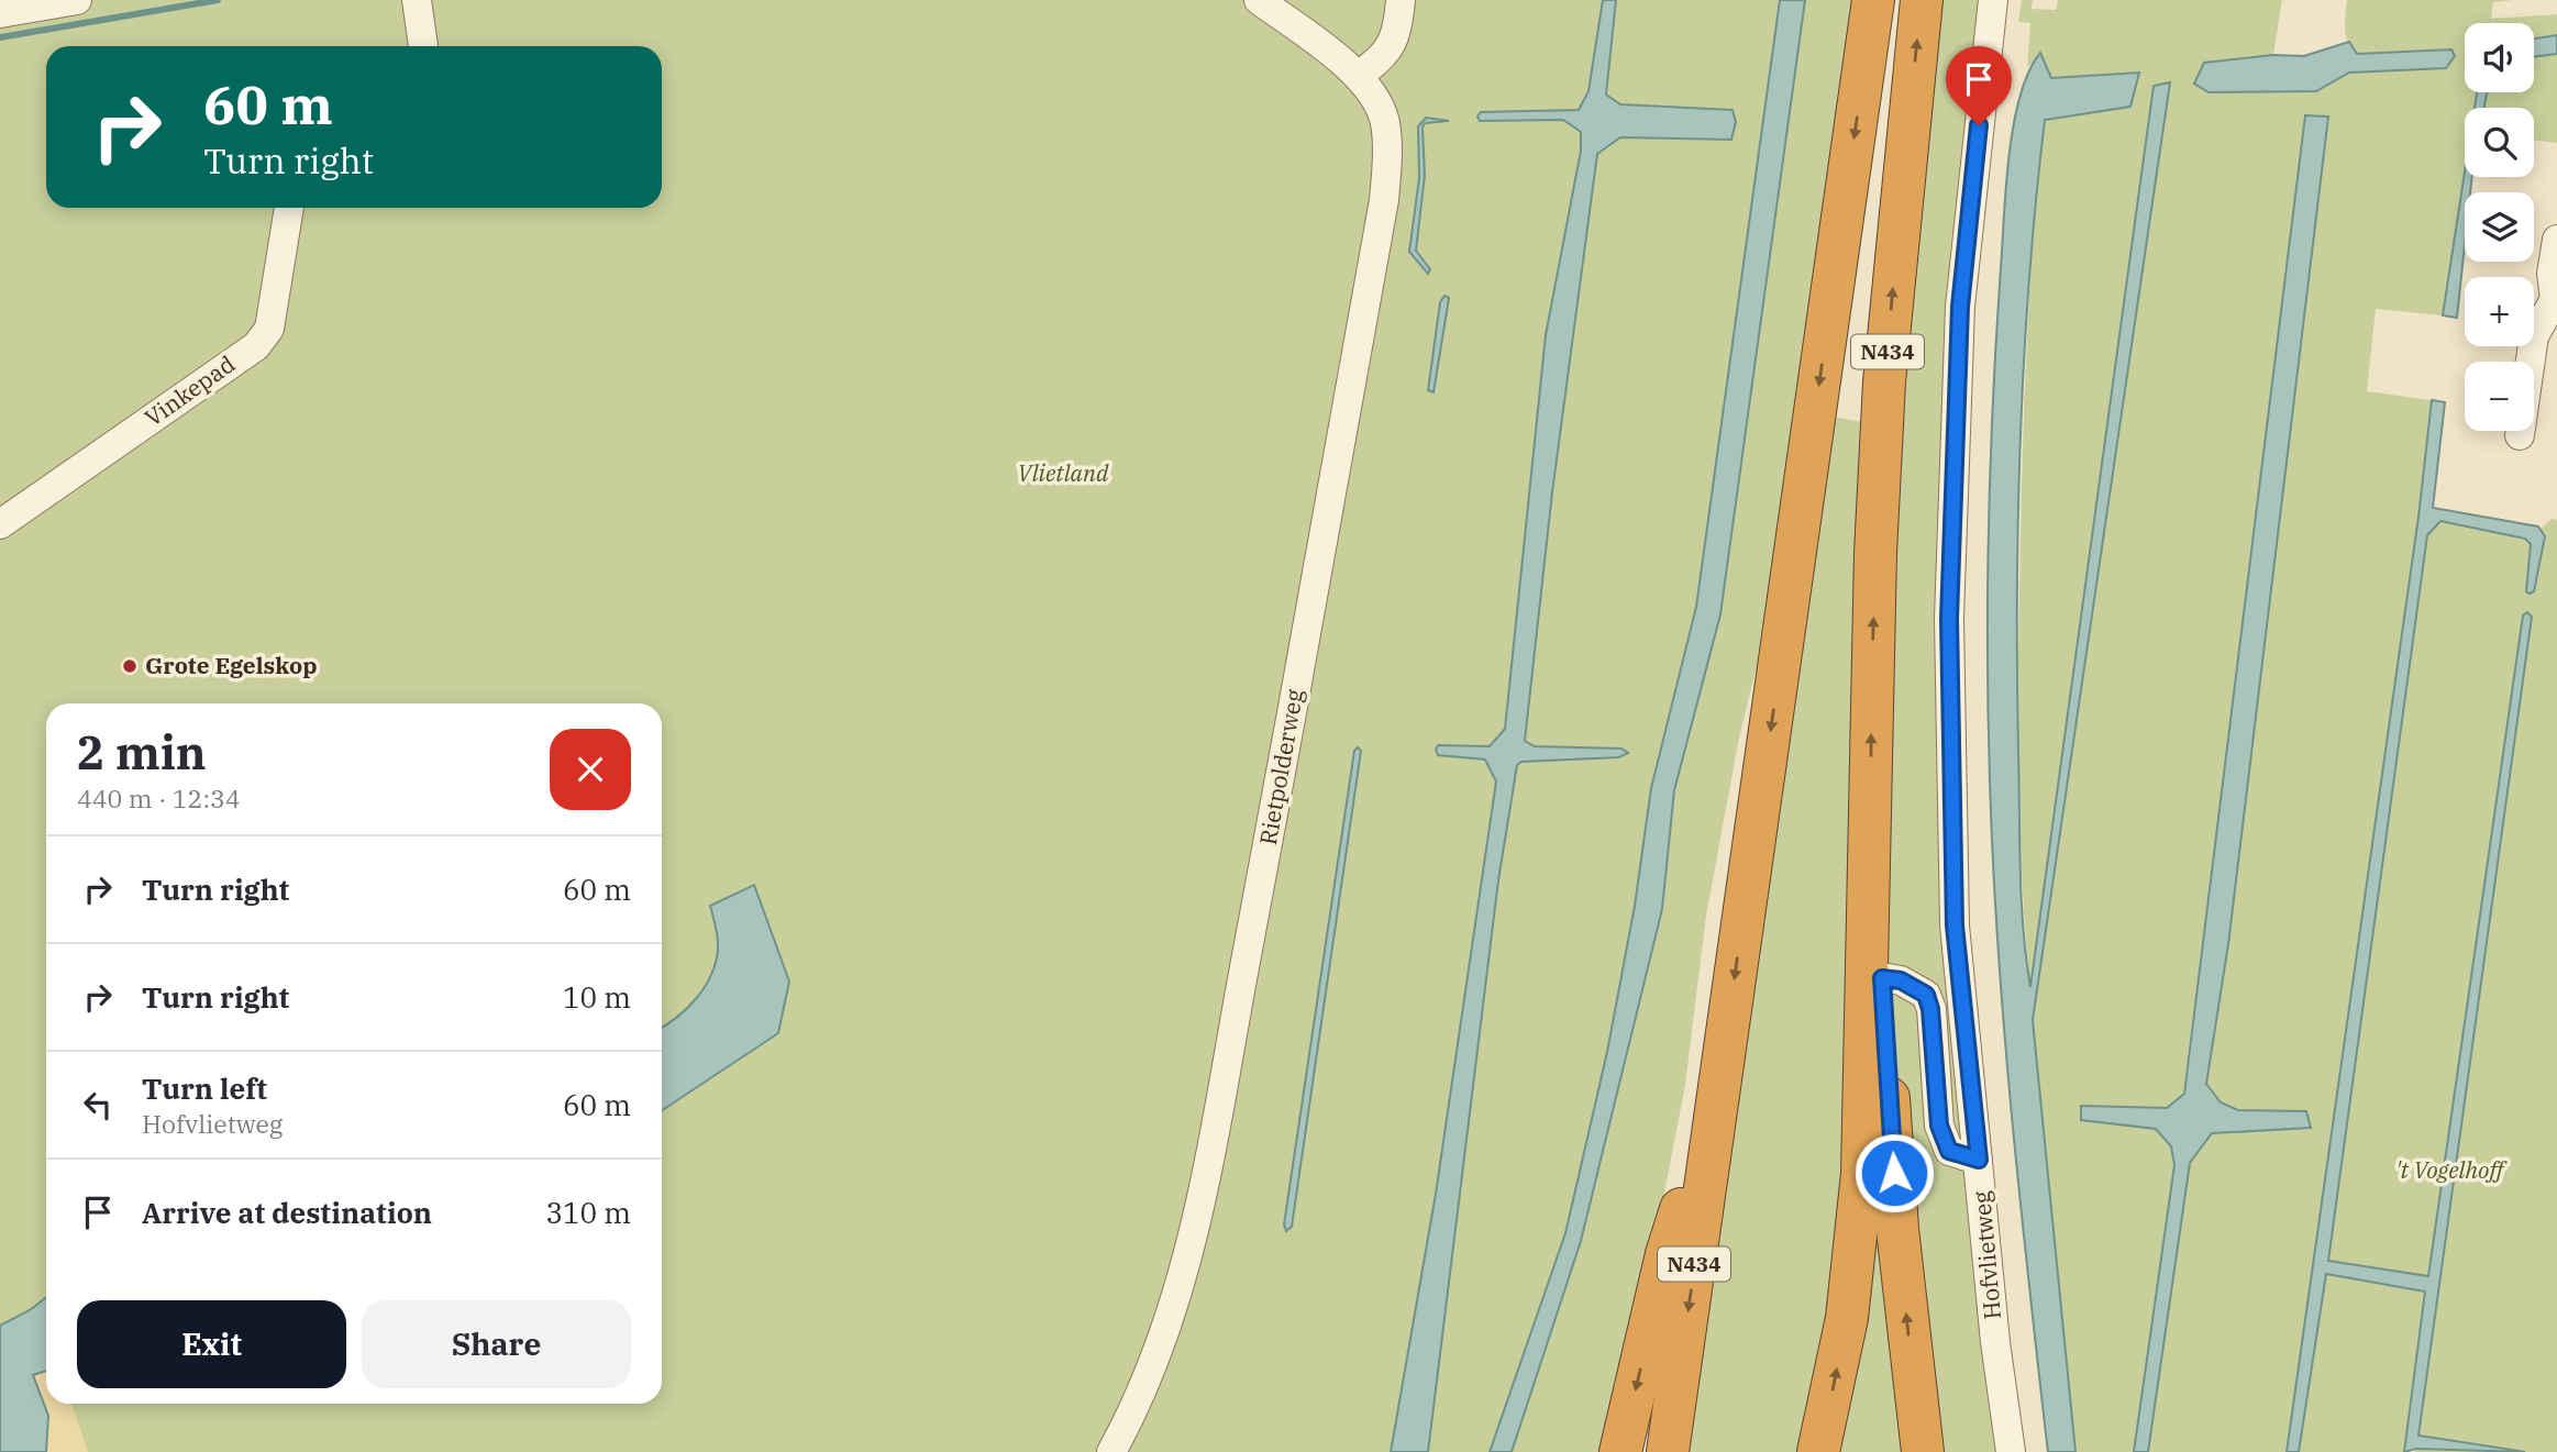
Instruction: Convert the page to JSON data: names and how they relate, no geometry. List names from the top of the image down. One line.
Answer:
{"streets":{"highway":["N434"],"street":["Vinkepad","Rietpolderweg","Hofvlietweg"]},"parks":["Vlietland","'t Vogelhoff"],"places":["Grote Egelskop"],"page":{"map_buttons":["+","−"],"turn":["60 m","Turn right"],"heading":["2 min","440 m · 12:34"],"list":[{"name":"Turn right","value":"60 m"},{"name":"Turn right","value":"10 m"},{"name":"Turn left","note":"Hofvlietweg","value":"60 m"},{"name":"Arrive at destination","value":"310 m"}],"buttons":["Exit","Share"]}}
